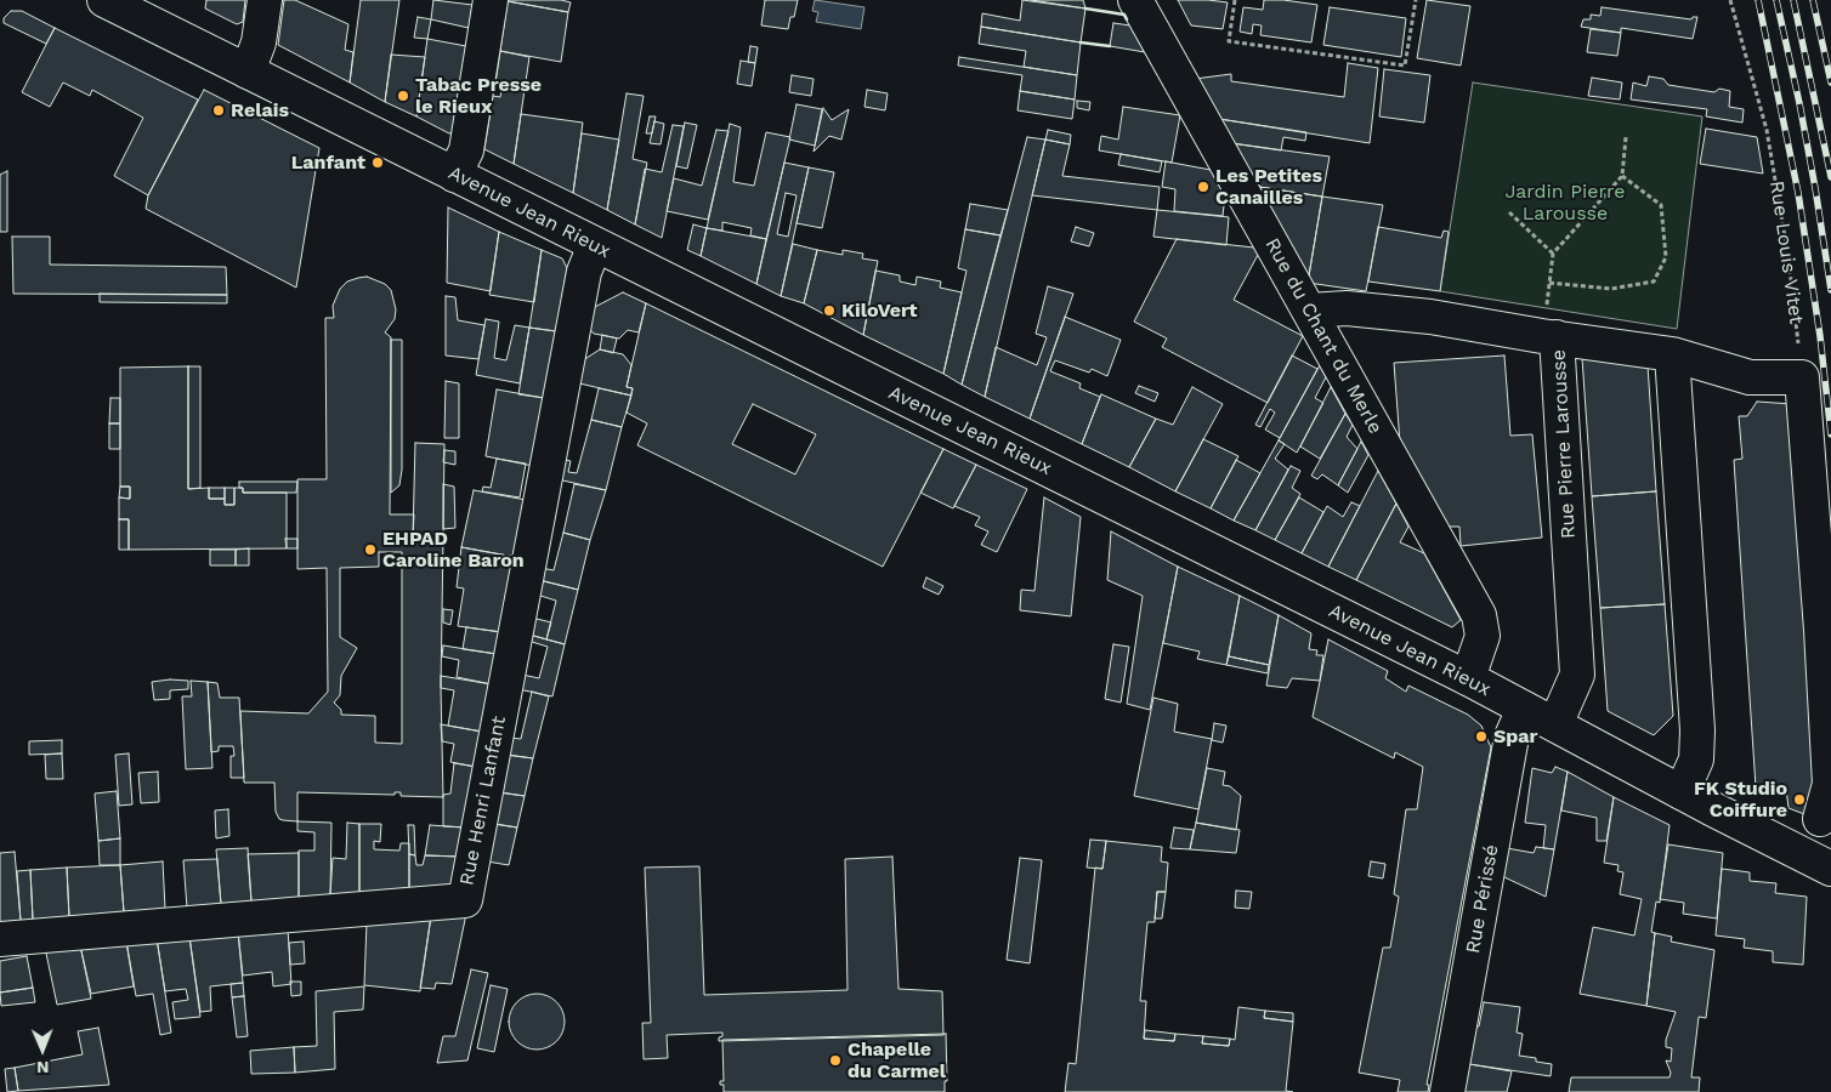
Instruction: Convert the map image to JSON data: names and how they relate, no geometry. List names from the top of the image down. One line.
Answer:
{"streets":{"street":["Avenue Jean Rieux","Rue du Chant du Merle","Rue Pierre Larousse","Rue Henri Lanfant","Rue Périssé"],"path":["Rue Louis Vitet"]},"crossings":[["Avenue Jean Rieux","Rue du Chant du Merle"],["Avenue Jean Rieux","Rue Pierre Larousse"],["Avenue Jean Rieux","Rue Henri Lanfant"],["Avenue Jean Rieux","Rue Périssé"],["Rue du Chant du Merle","Rue Pierre Larousse"]],"parks":["Jardin Pierre Larousse"],"places":["Tabac Presse le Rieux","Relais","Lanfant","Les Petites Canailles","KiloVert","EHPAD Caroline Baron","Spar","FK Studio Coiffure","Chapelle du Carmel"],"north":"bottom"}
